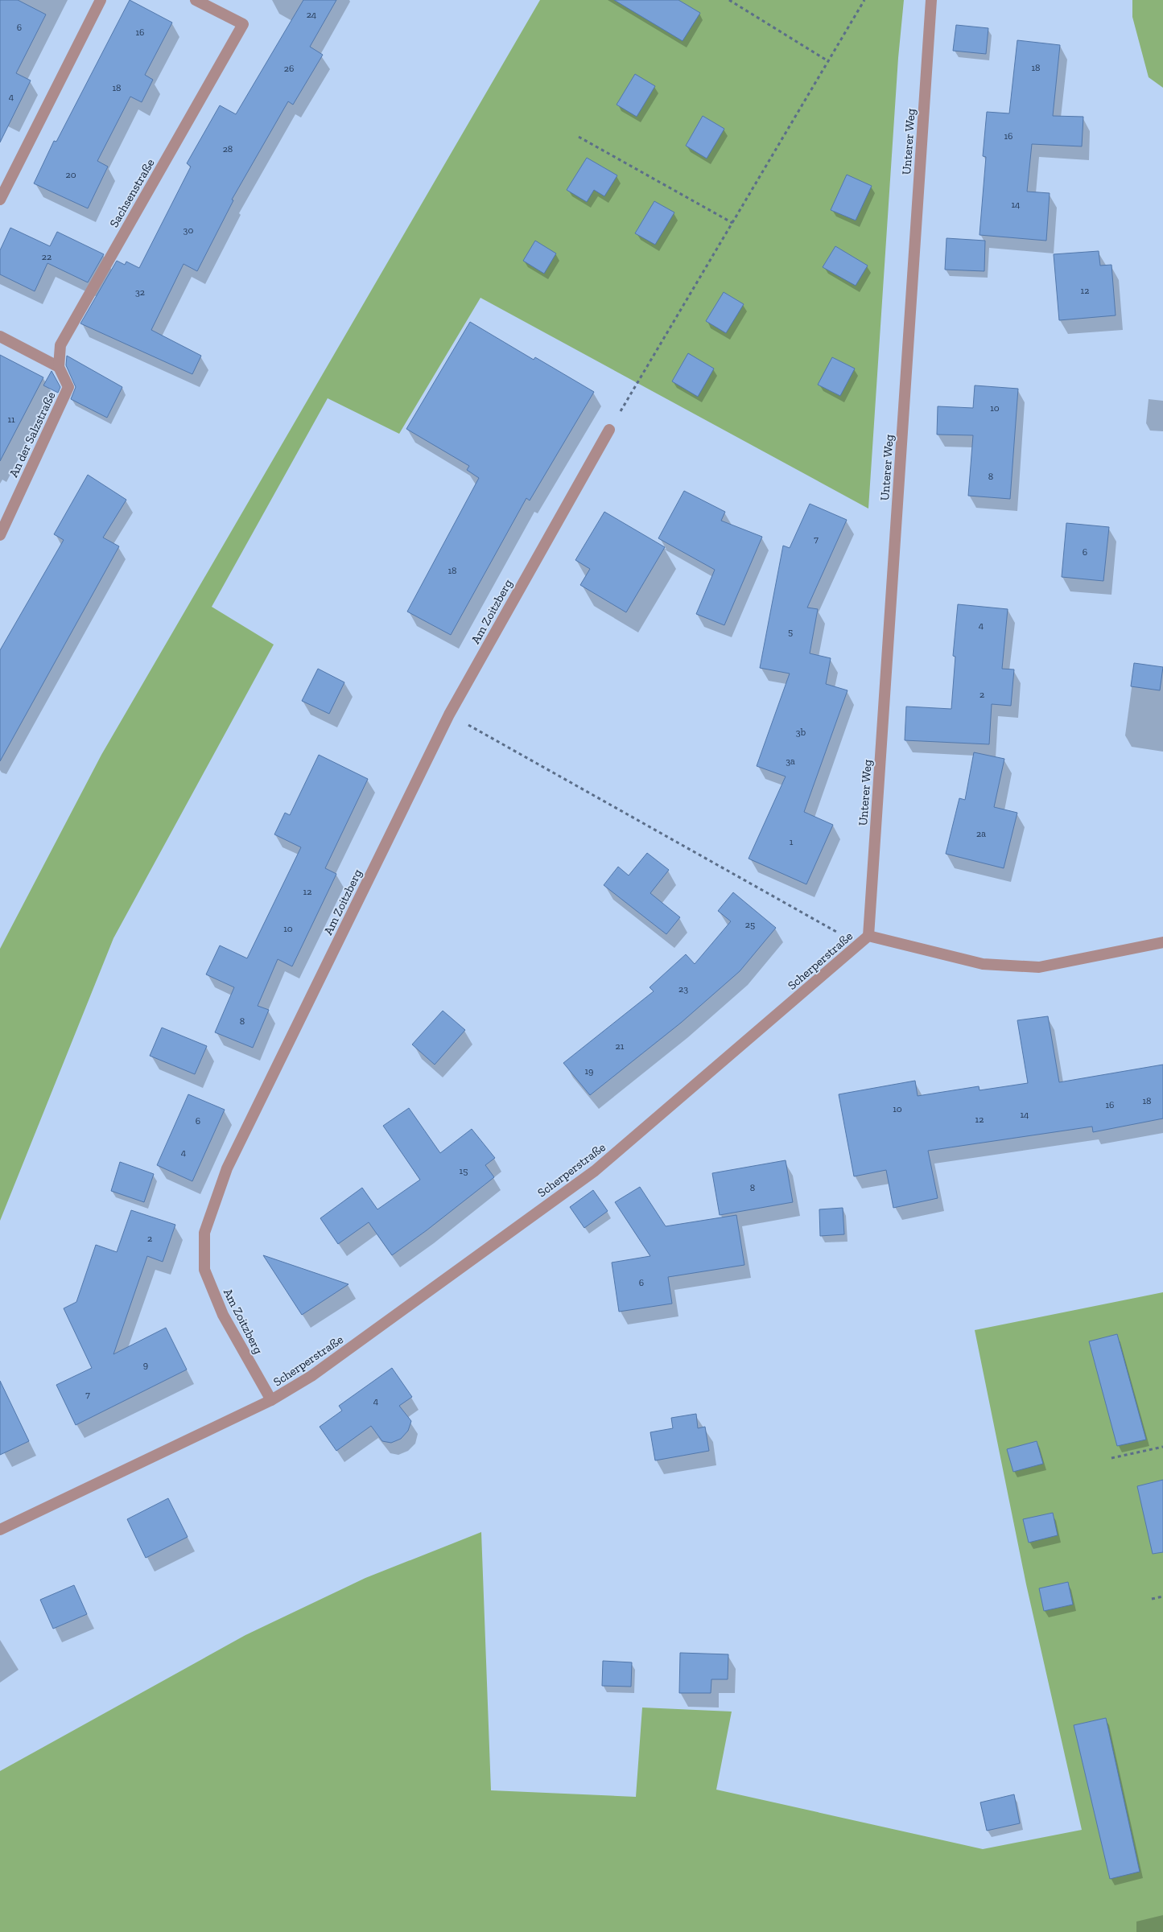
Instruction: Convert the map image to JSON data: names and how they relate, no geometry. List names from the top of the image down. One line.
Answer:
{"streets":{"street":["Unterer Weg","Sachsenstraße","An der Salzstraße","Am Zoitzberg","Scherperstraße"]},"crossings":[["Unterer Weg","Scherperstraße"],["Sachsenstraße","An der Salzstraße"],["Am Zoitzberg","Scherperstraße"]],"house_numbers":["24","6","16","18","26","18","4","16","28","20","14","30","22","12","32","10","11","8","7","6","18","4","5","2","3b","3a","2a","1","12","25","10","23","8","21","19","18","16","10","14","12","6","4","15","8","2","6","9","7","4"]}
